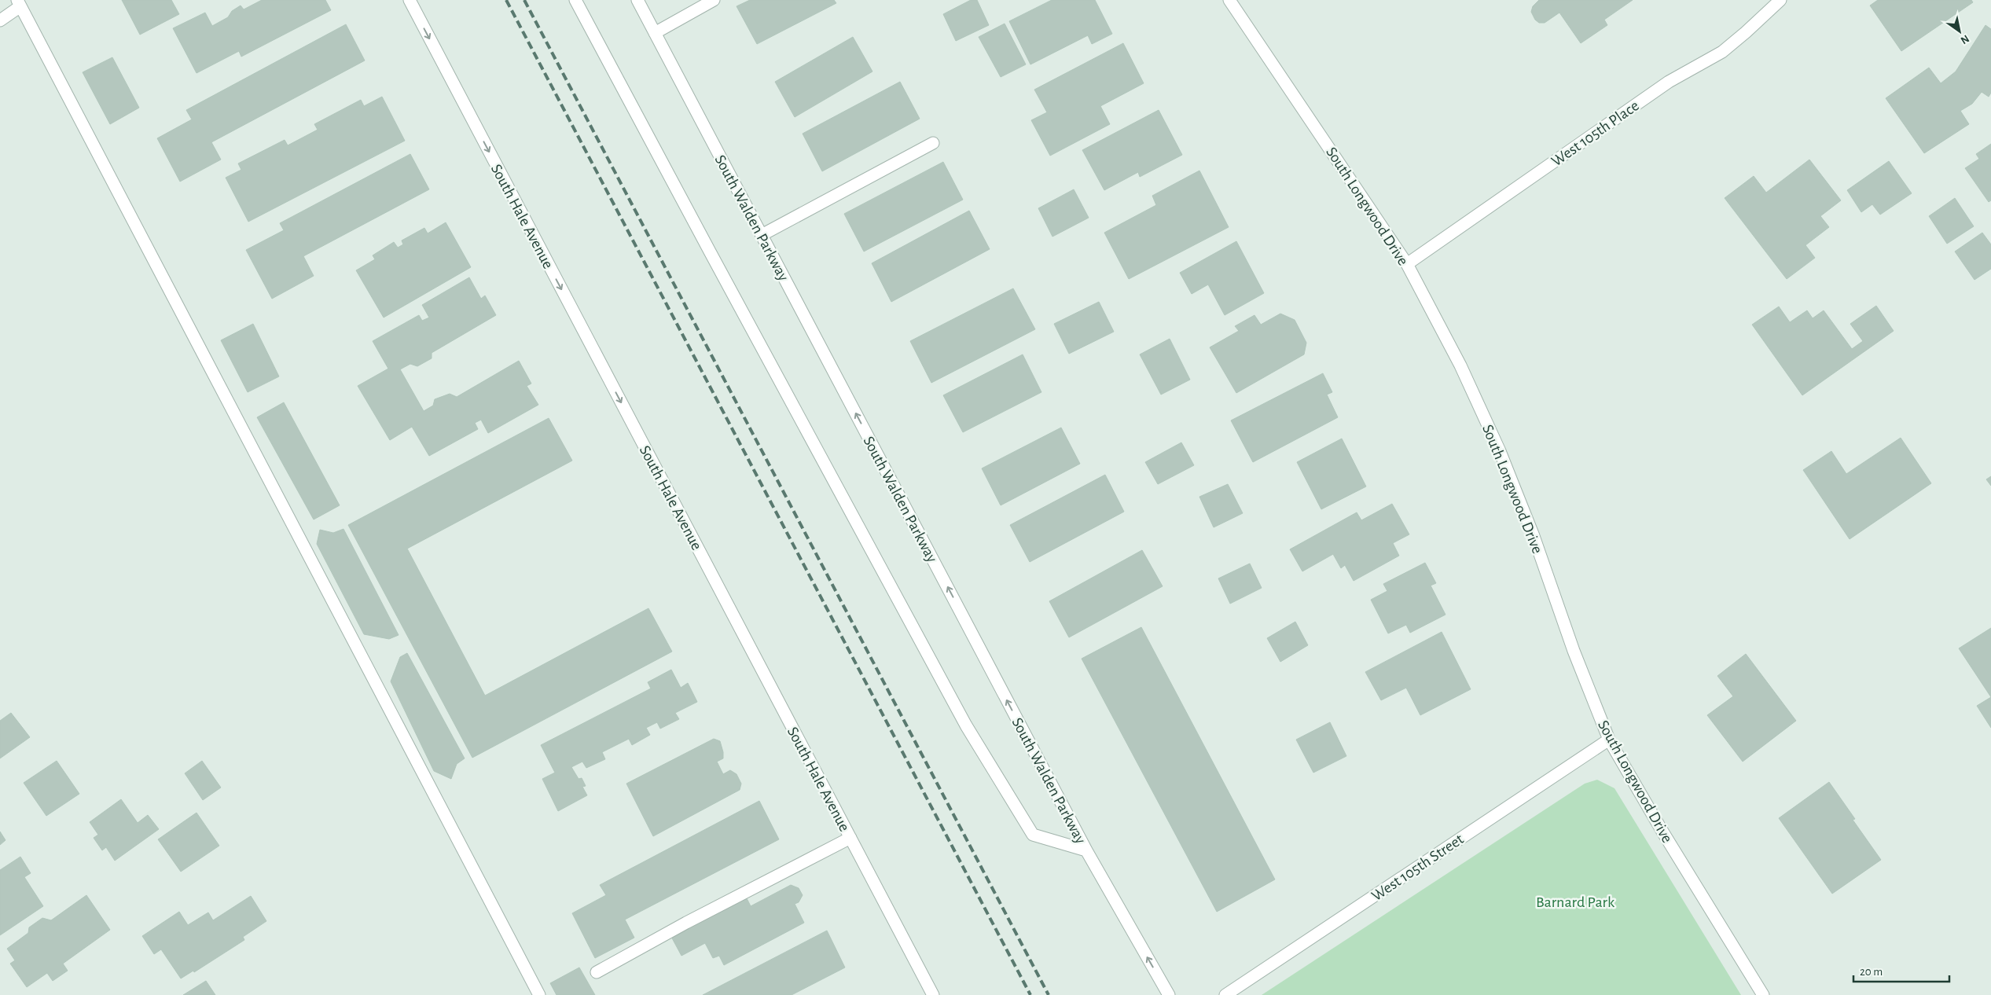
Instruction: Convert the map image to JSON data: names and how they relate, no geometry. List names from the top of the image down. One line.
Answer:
{"streets":{"street":["West 105th Place","South Longwood Drive","South Hale Avenue","South Walden Parkway","West 105th Street"]},"crossings":[["West 105th Place","South Longwood Drive"],["South Longwood Drive","West 105th Street"]],"one_way":["South Hale Avenue"],"parks":["Barnard Park"],"scale_bar":"20 m","north":"bottom right"}
